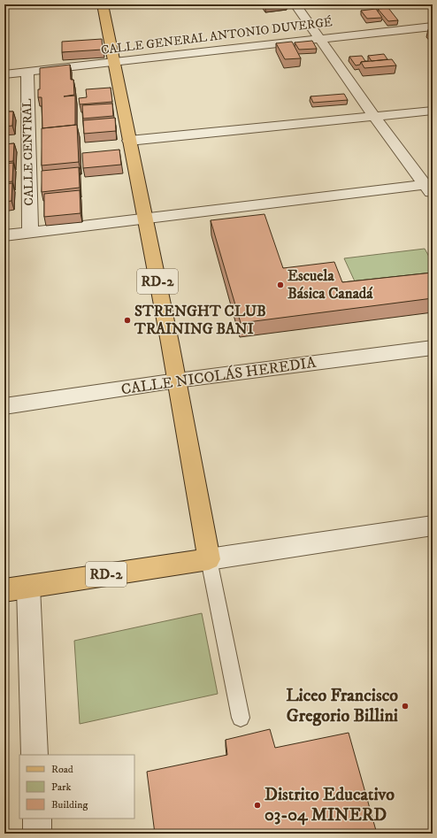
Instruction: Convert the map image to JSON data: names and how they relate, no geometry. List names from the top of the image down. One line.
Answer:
{"streets":{"main road":["RD-2"],"street":["CALLE GENERAL ANTONIO DUVERGÉ","CALLE CENTRAL","CALLE NICOLÁS HEREDIA"]},"crossings":[["CALLE GENERAL ANTONIO DUVERGÉ","CALLE CENTRAL"],["CALLE GENERAL ANTONIO DUVERGÉ","RD-2"],["RD-2","CALLE NICOLÁS HEREDIA"]],"places":["Escuela Básica Canadá","STRENGHT CLUB TRAINING BANI","Liceo Francisco Gregorio Billini","Distrito Educativo 03-04 MINERD"],"legend":["Road","Park","Building"]}
